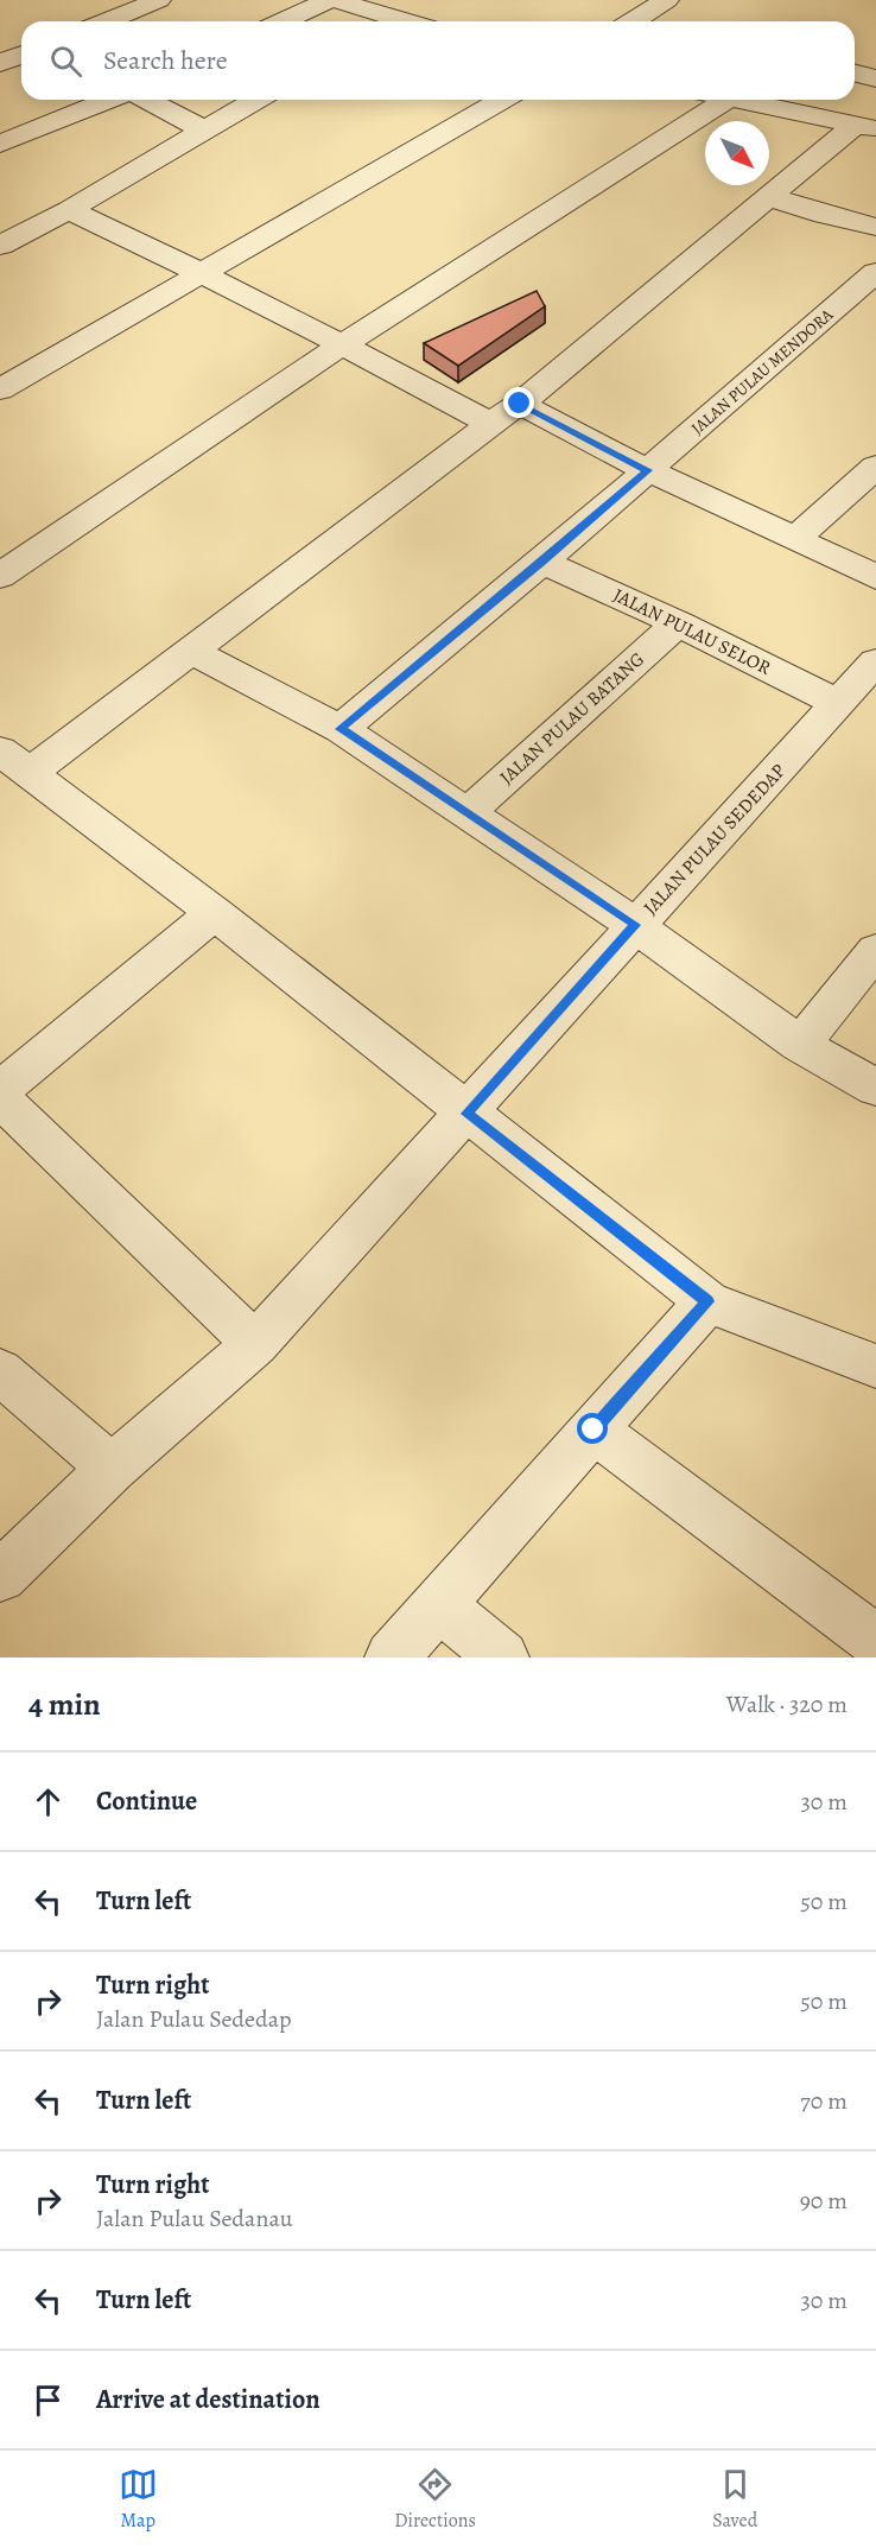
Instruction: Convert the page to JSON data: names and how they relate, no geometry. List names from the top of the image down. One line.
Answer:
{"streets":{"street":["JALAN PULAU MENDORA","JALAN PULAU SELOR","JALAN PULAU BATANG","JALAN PULAU SEDEDAP"]},"crossings":[["JALAN PULAU MENDORA","JALAN PULAU SELOR"],["JALAN PULAU SELOR","JALAN PULAU BATANG"],["JALAN PULAU SELOR","JALAN PULAU SEDEDAP"]],"north":"bottom right","page":{"search":"Search here","heading":["4 min","Walk · 320 m"],"list":[["Continue","30 m"],["Turn left","50 m"],["Turn right","Jalan Pulau Sededap","50 m"],["Turn left","70 m"],["Turn right","Jalan Pulau Sedanau","90 m"],["Turn left","30 m"],"Arrive at destination"],"nav":["Map","Directions","Saved"]}}
